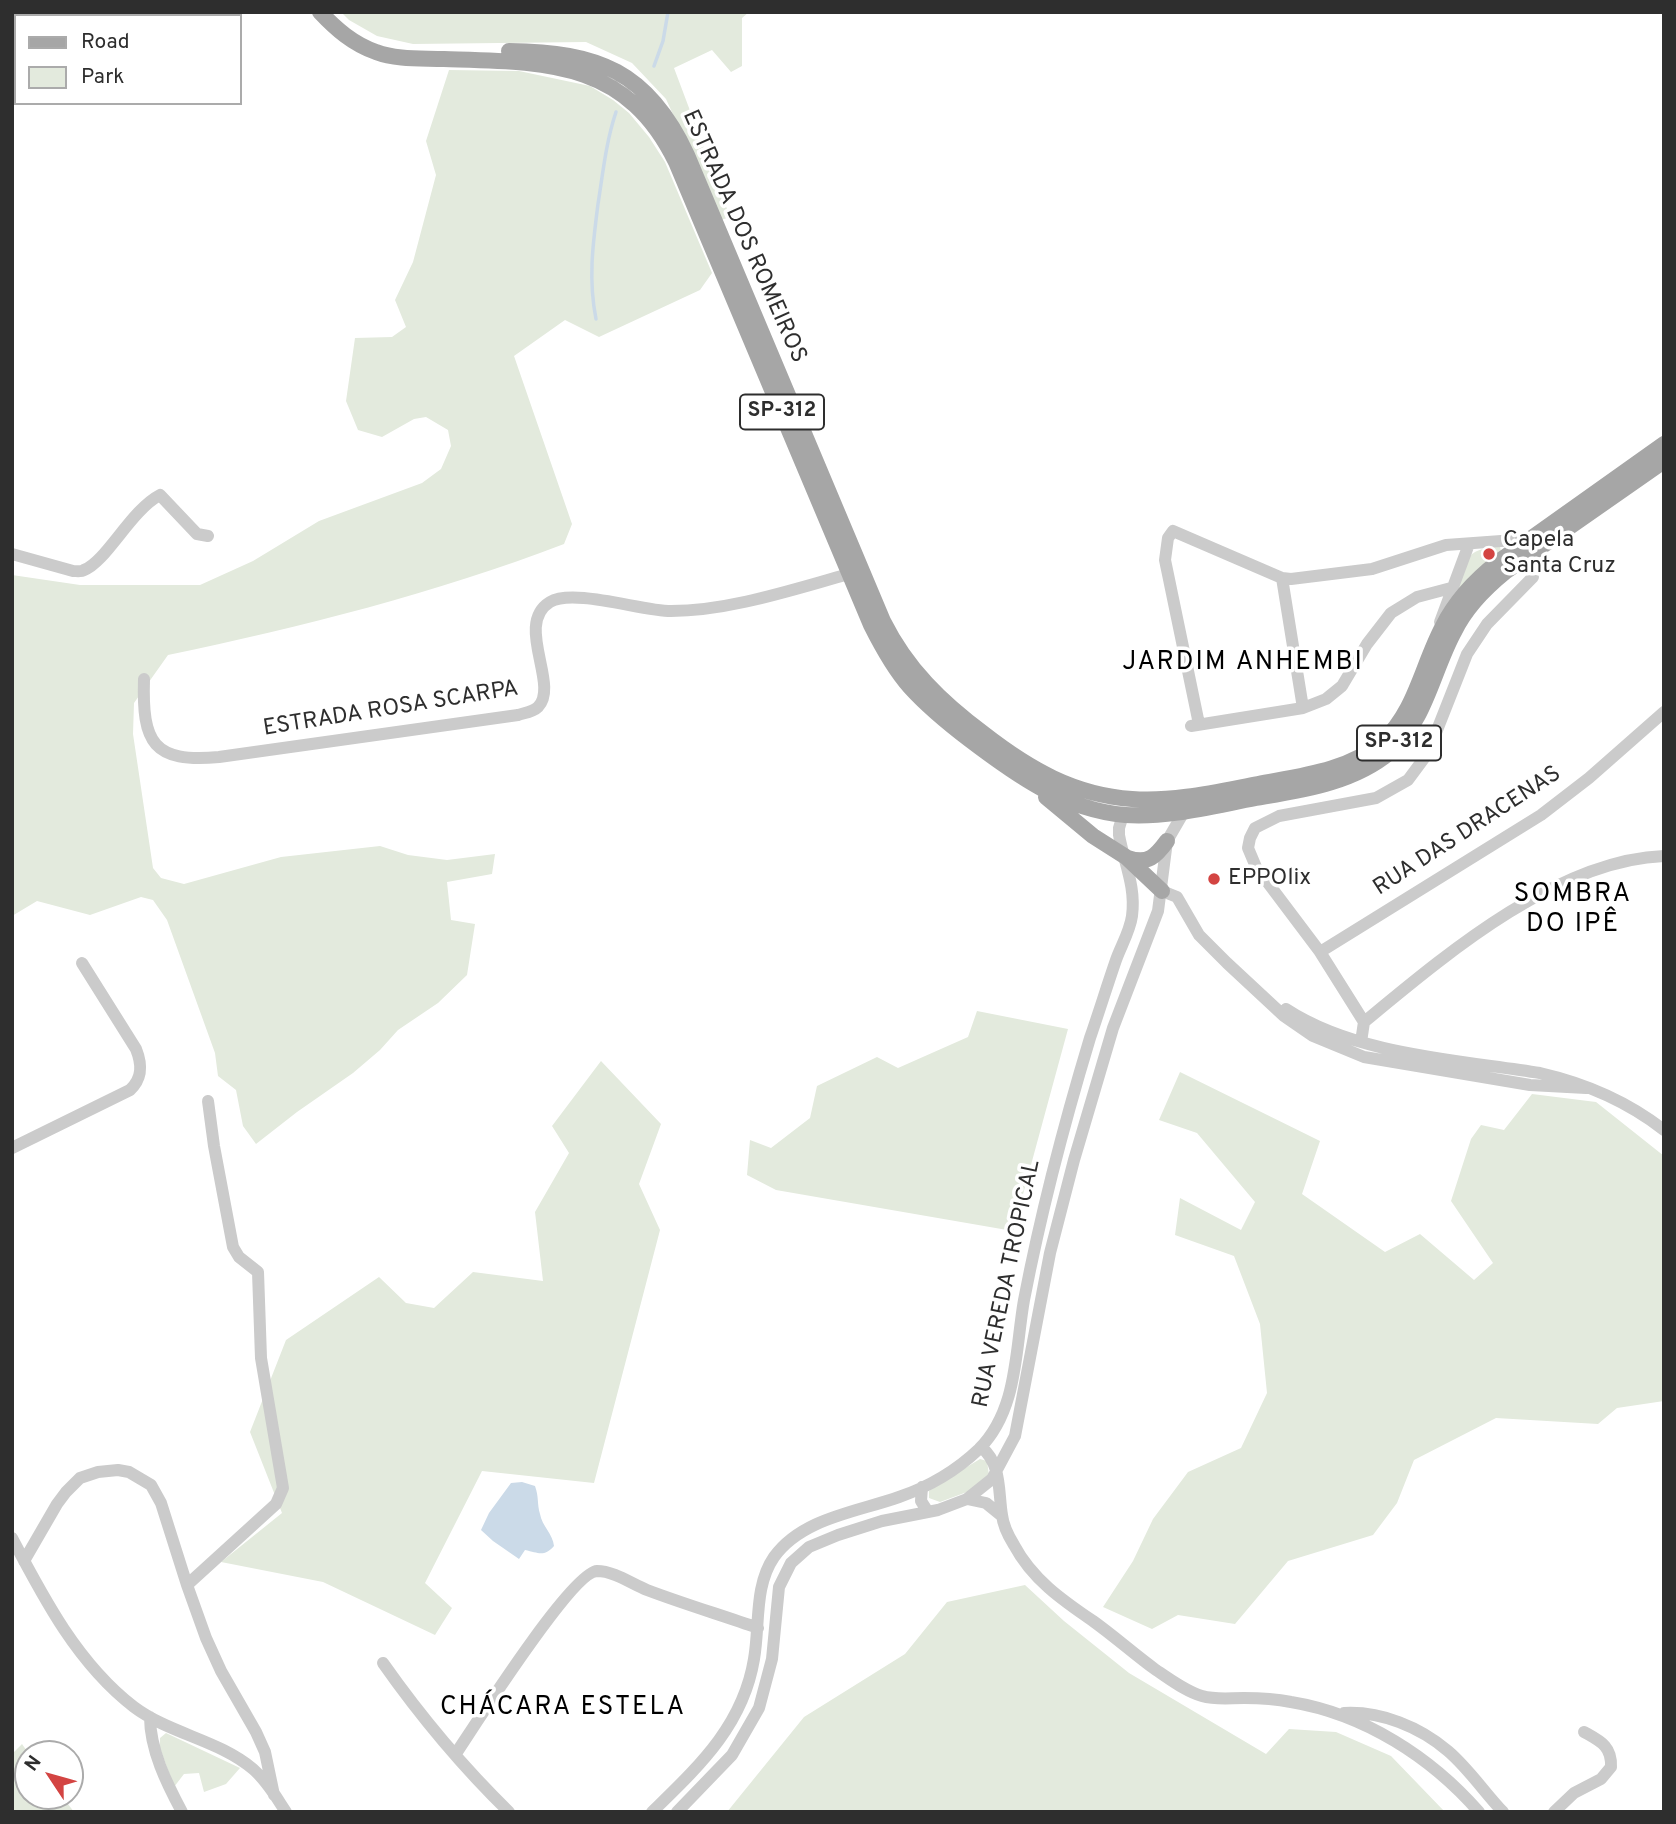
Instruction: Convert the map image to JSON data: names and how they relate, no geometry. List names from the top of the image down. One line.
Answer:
{"streets":{"main road":["ESTRADA DOS ROMEIROS","SP-312"],"street":["ESTRADA ROSA SCARPA","RUA DAS DRACENAS","RUA VEREDA TROPICAL"]},"crossings":[["ESTRADA DOS ROMEIROS","ESTRADA ROSA SCARPA"],["ESTRADA DOS ROMEIROS","RUA VEREDA TROPICAL"]],"districts":["JARDIM ANHEMBI","SOMBRA DO IPÊ","CHÁCARA ESTELA"],"places":["Capela Santa Cruz","EPPOlix"],"legend":["Road","Park"],"north":"top left"}
